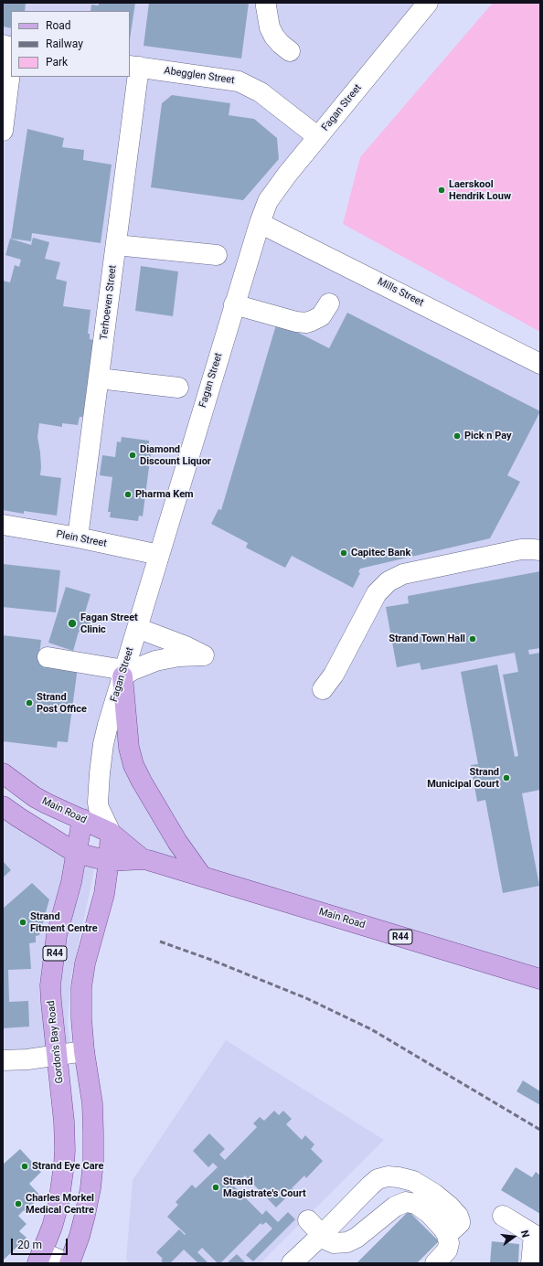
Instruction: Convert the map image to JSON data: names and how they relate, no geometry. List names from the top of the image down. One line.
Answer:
{"streets":{"main road":["Main Road","R44","Gordon's Bay Road"],"street":["Abegglen Street","Fagan Street","Mills Street","Terhoeven Street","Plein Street"]},"crossings":[["Abegglen Street","Fagan Street"],["Abegglen Street","Terhoeven Street"],["Fagan Street","Mills Street"],["Fagan Street","Plein Street"],["Fagan Street","Main Road"],["Terhoeven Street","Plein Street"],["Main Road","Gordon's Bay Road"]],"places":["Laerskool Hendrik Louw","Pick n Pay","Diamond Discount Liquor","Pharma Kem","Capitec Bank","Fagan Street Clinic","Strand Town Hall","Strand Post Office","Strand Municipal Court","Strand Fitment Centre","Strand Eye Care","Strand Magistrate's Court","Charles Morkel Medical Centre"],"legend":["Road","Railway","Park"],"scale_bar":"20 m","north":"right"}
